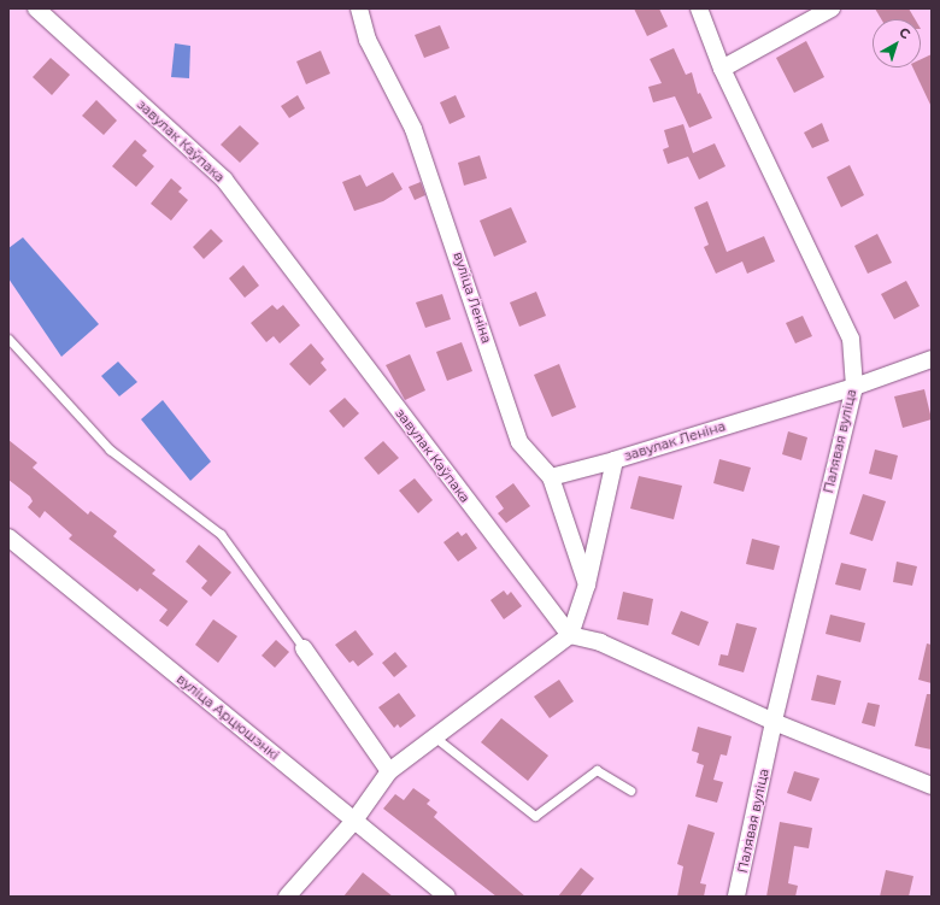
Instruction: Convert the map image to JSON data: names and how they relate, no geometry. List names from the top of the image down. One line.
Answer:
{"streets":{"street":["завулак Каўпака","вуліца Леніна","завулак Леніна","Палявая вуліца","вуліца Арцюшэнкі"]},"crossings":[["завулак Каўпака","завулак Леніна"],["вуліца Леніна","завулак Леніна"],["завулак Леніна","Палявая вуліца"]],"north":"top right"}
